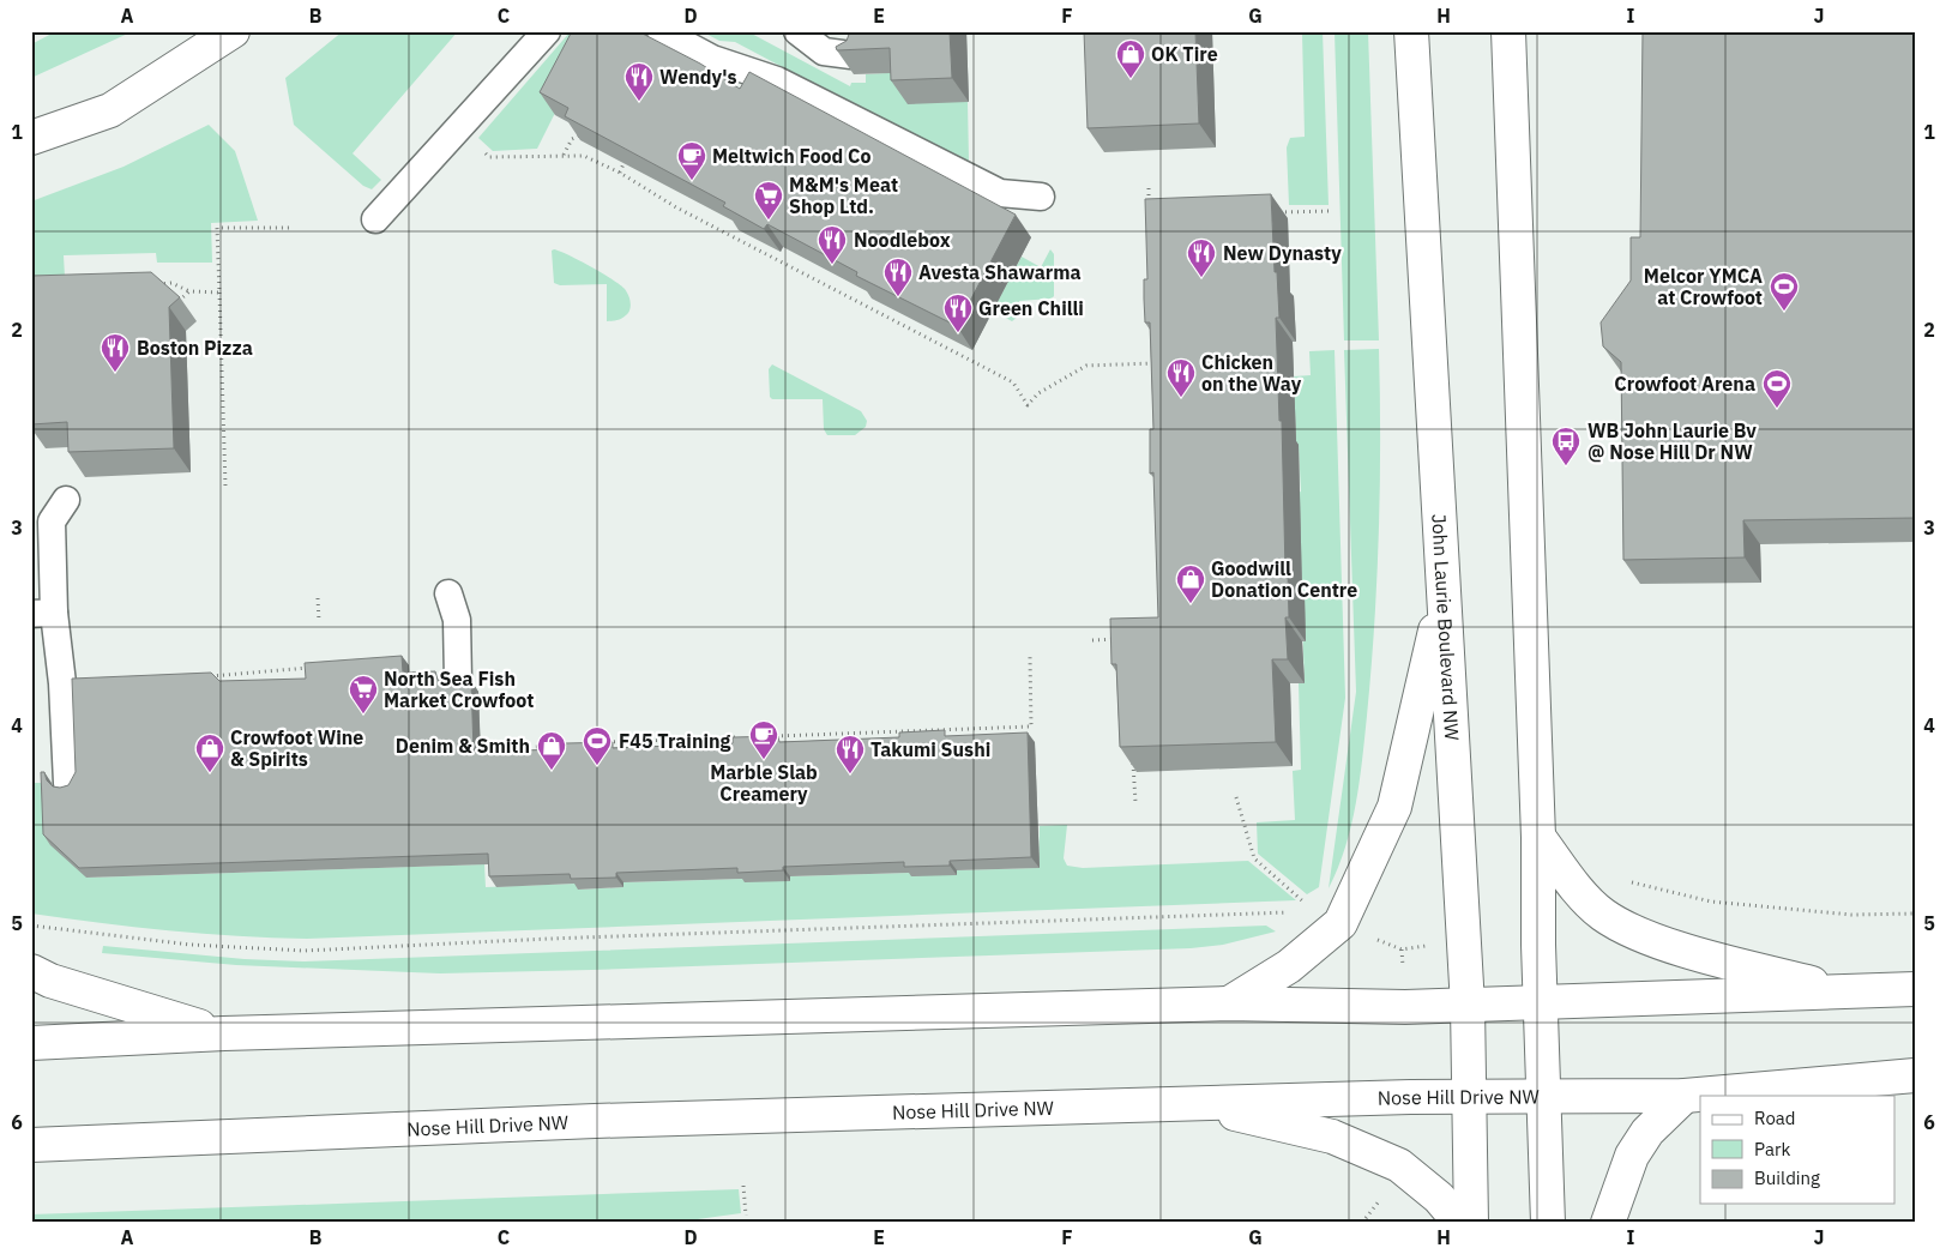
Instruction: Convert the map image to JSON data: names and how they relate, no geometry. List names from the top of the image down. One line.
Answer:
{"streets":{"main road":["John Laurie Boulevard NW","Nose Hill Drive NW"]},"crossings":[["John Laurie Boulevard NW","Nose Hill Drive NW"]],"places":{"shop":["OK Tire","Goodwill Donation Centre","Denim & Smith","Crowfoot Wine & Spirits"],"restaurant":["Wendy's","Noodlebox","New Dynasty","Avesta Shawarma","Green Chilli","Boston Pizza","Chicken on the Way","Takumi Sushi"],"cafe":["Meltwich Food Co","Marble Slab Creamery"],"supermarket":["M&M's Meat Shop Ltd.","North Sea Fish Market Crowfoot"],"sports":["Melcor YMCA at Crowfoot","Crowfoot Arena","F45 Training"],"bus stop":["WB John Laurie Bv @ Nose Hill Dr NW"]},"legend":["Road","Park","Building"],"grid":{"columns":["A","B","C","D","E","F","G","H","I","J"],"rows":["1","2","3","4","5","6"]}}
